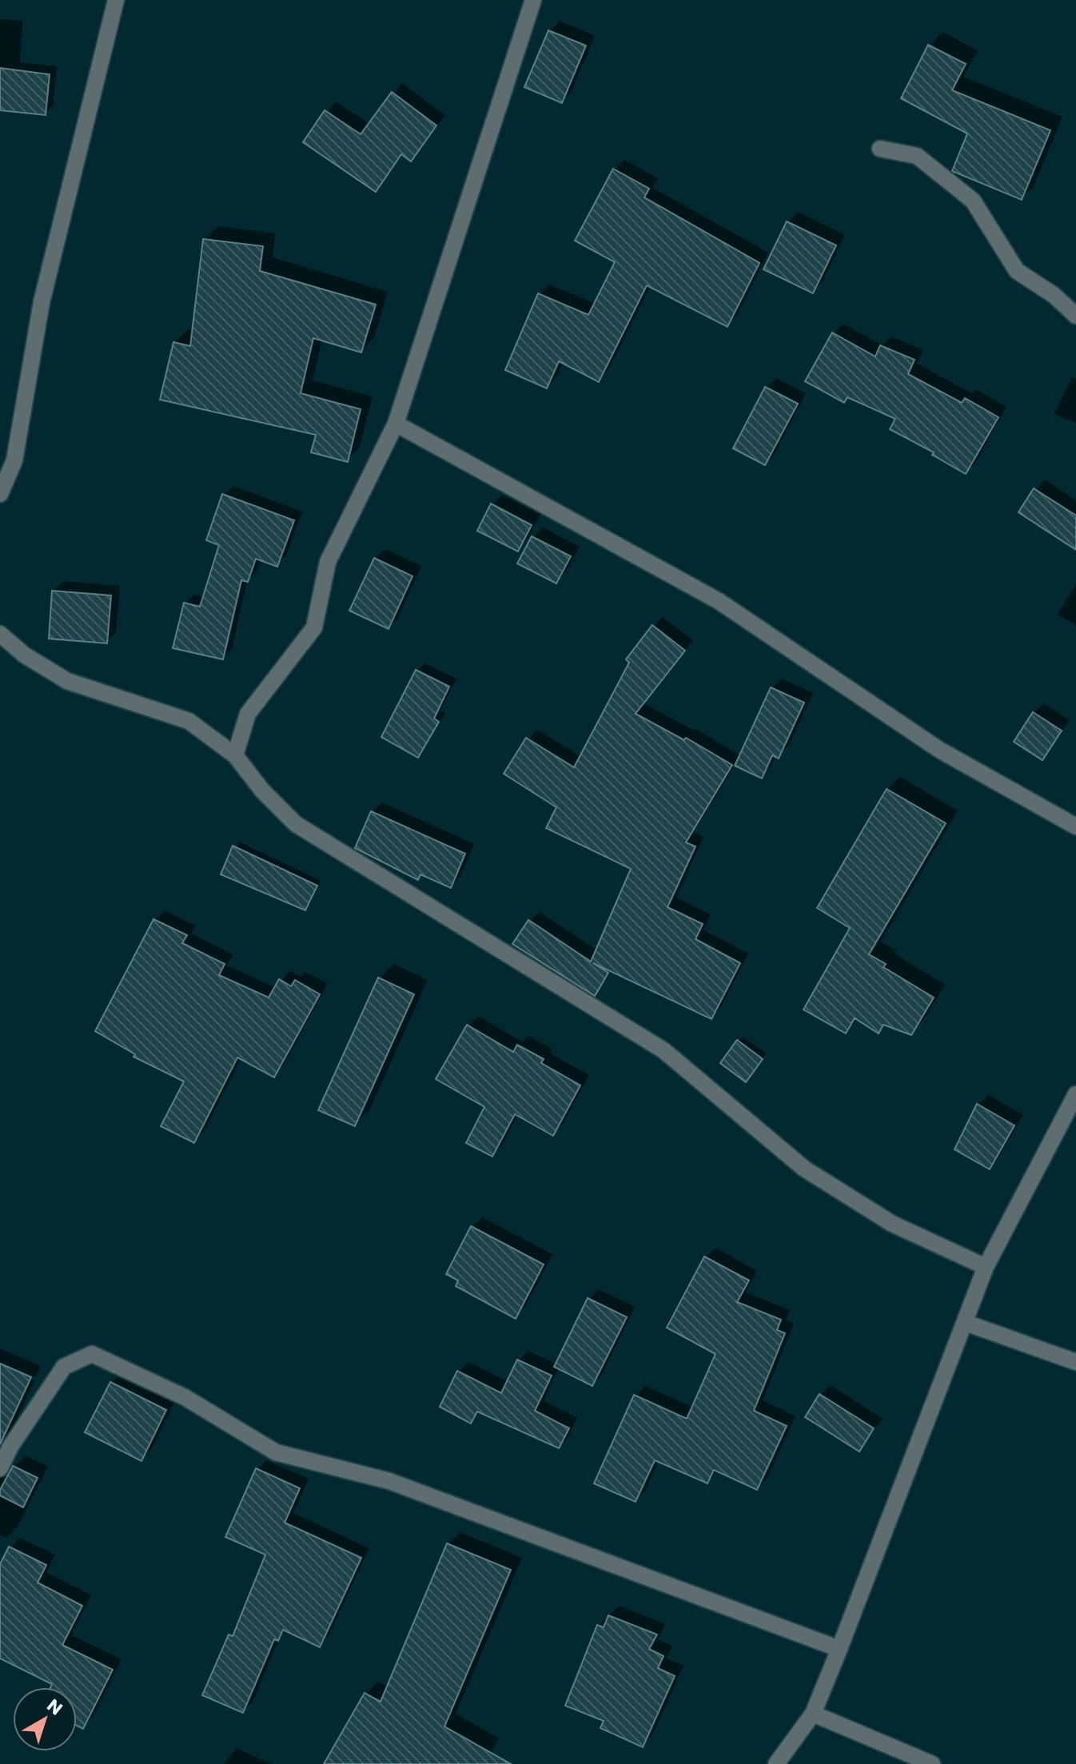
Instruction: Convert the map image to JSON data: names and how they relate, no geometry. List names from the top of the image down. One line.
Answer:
{"north":"top right"}
